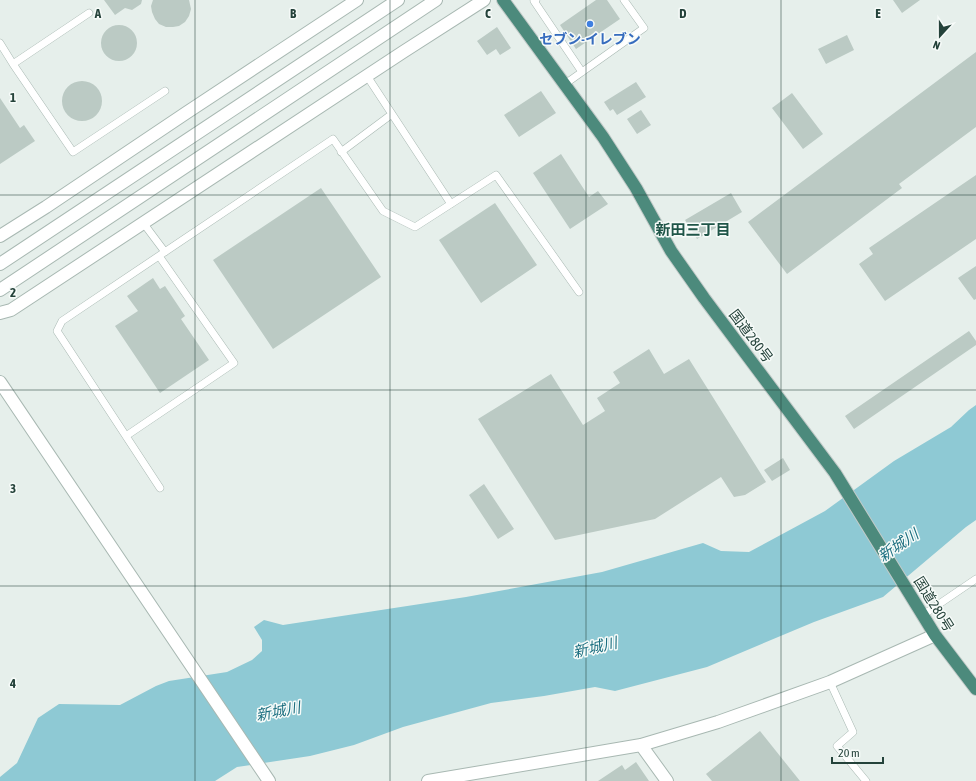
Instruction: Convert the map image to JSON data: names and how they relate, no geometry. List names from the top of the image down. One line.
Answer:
{"streets":{"highway":["国道280号"]},"districts":["新田三丁目"],"water":["新城川"],"places":["セブン-イレブン"],"scale_bar":"20 m","north":"bottom","grid":{"columns":["A","B","C","D","E"],"rows":["1","2","3","4"]}}
